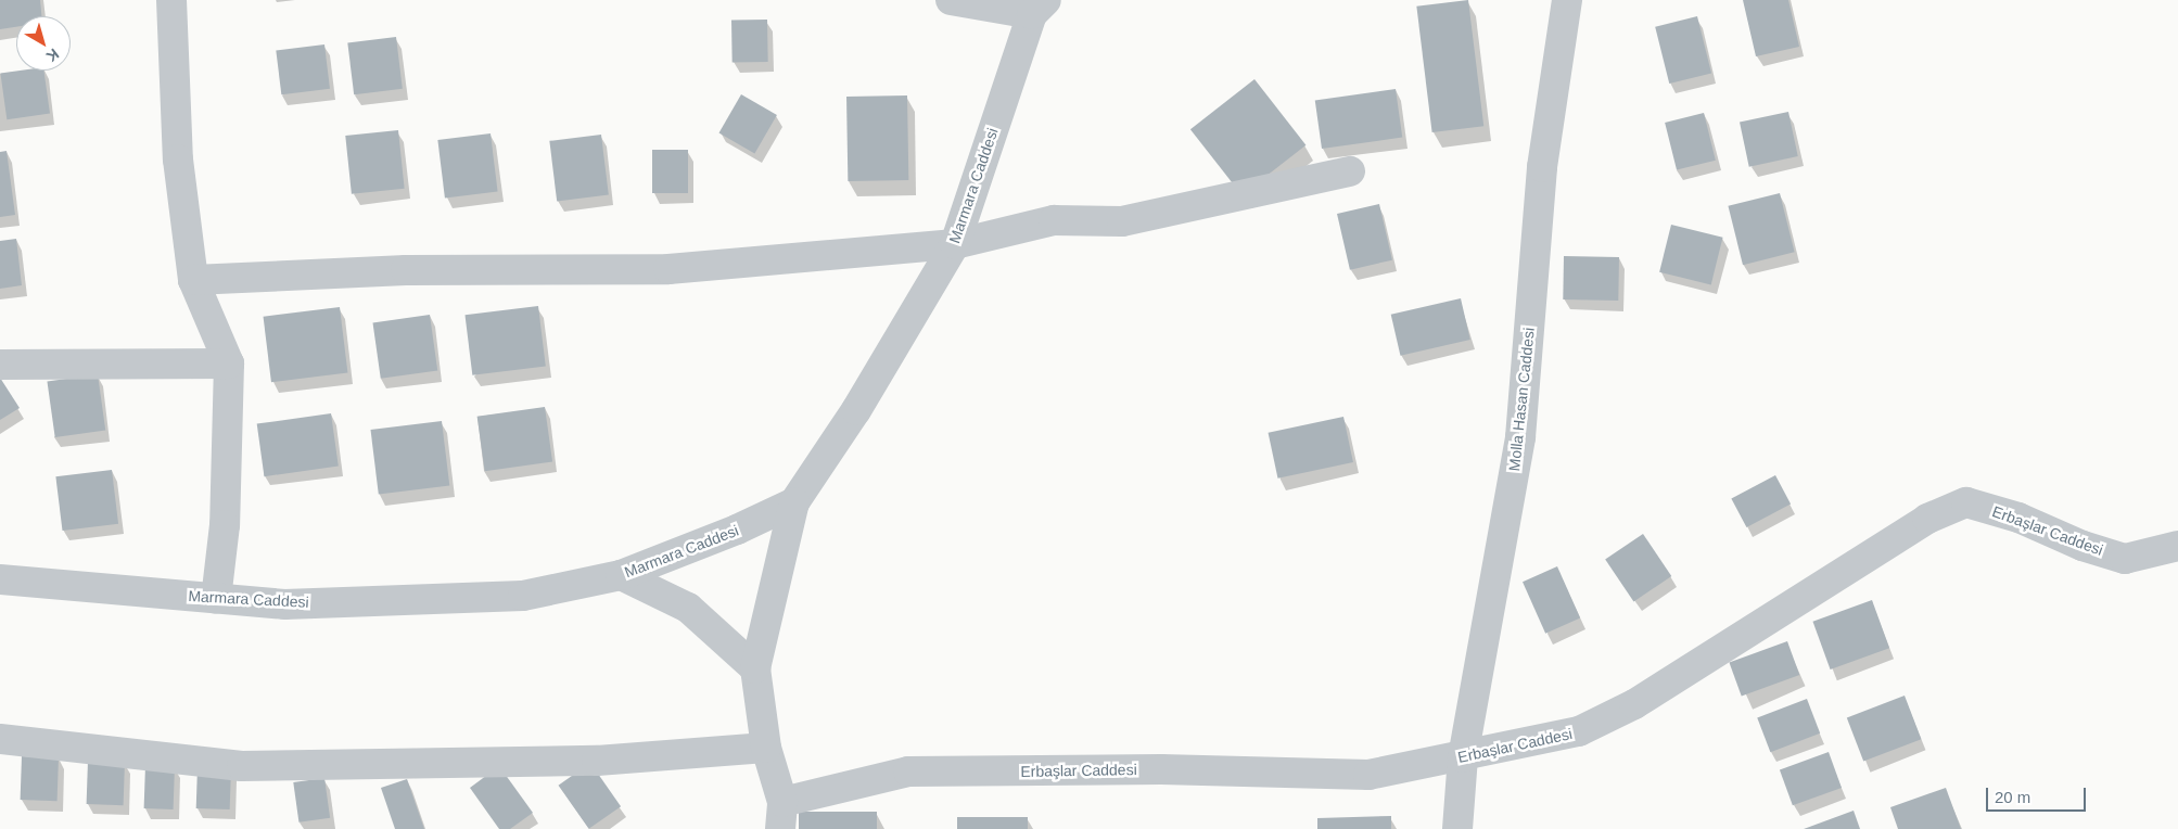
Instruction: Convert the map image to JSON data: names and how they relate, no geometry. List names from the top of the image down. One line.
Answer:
{"streets":{"street":["Marmara Caddesi","Molla Hasan Caddesi","Erbaşlar Caddesi"]},"crossings":[["Molla Hasan Caddesi","Erbaşlar Caddesi"]],"scale_bar":"20 m","north":"bottom right"}
